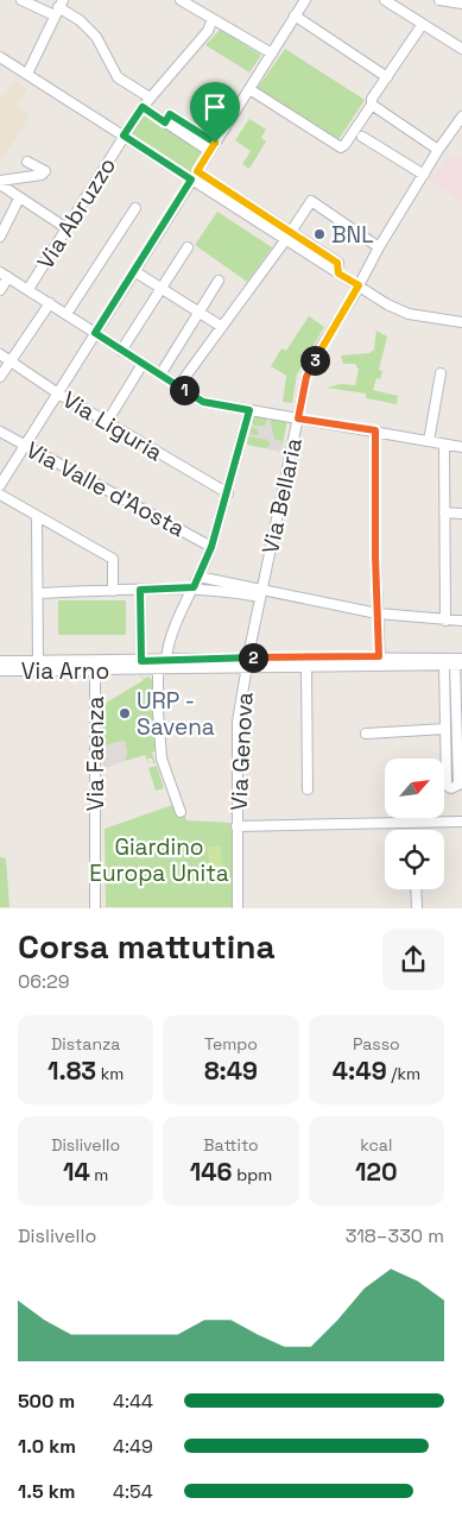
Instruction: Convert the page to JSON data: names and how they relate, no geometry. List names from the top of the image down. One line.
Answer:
{"streets":{"street":["Via Abruzzo","Via Liguria","Via Valle d'Aosta","Via Bellaria","Via Arno","Via Genova","Via Faenza"]},"crossings":[["Via Bellaria","Via Arno"],["Via Bellaria","Via Genova"],["Via Arno","Via Genova"],["Via Arno","Via Faenza"]],"parks":["Giardino Europa Unita"],"places":["BNL","URP - Savena"],"north":"top right","page":{"pins":["3","1","2"],"heading":["Corsa mattutina","06:29"],"stats":[["Distanza","1.83 km"],["Tempo","8:49"],["Passo","4:49 /km"],["Dislivello","14 m"],["Battito","146 bpm"],["kcal","120"]],"chart":["Dislivello","318–330 m"],"list":[{"name":"500 m","note":"4:44"},{"name":"1.0 km","note":"4:49"},{"name":"1.5 km","note":"4:54"}]}}
